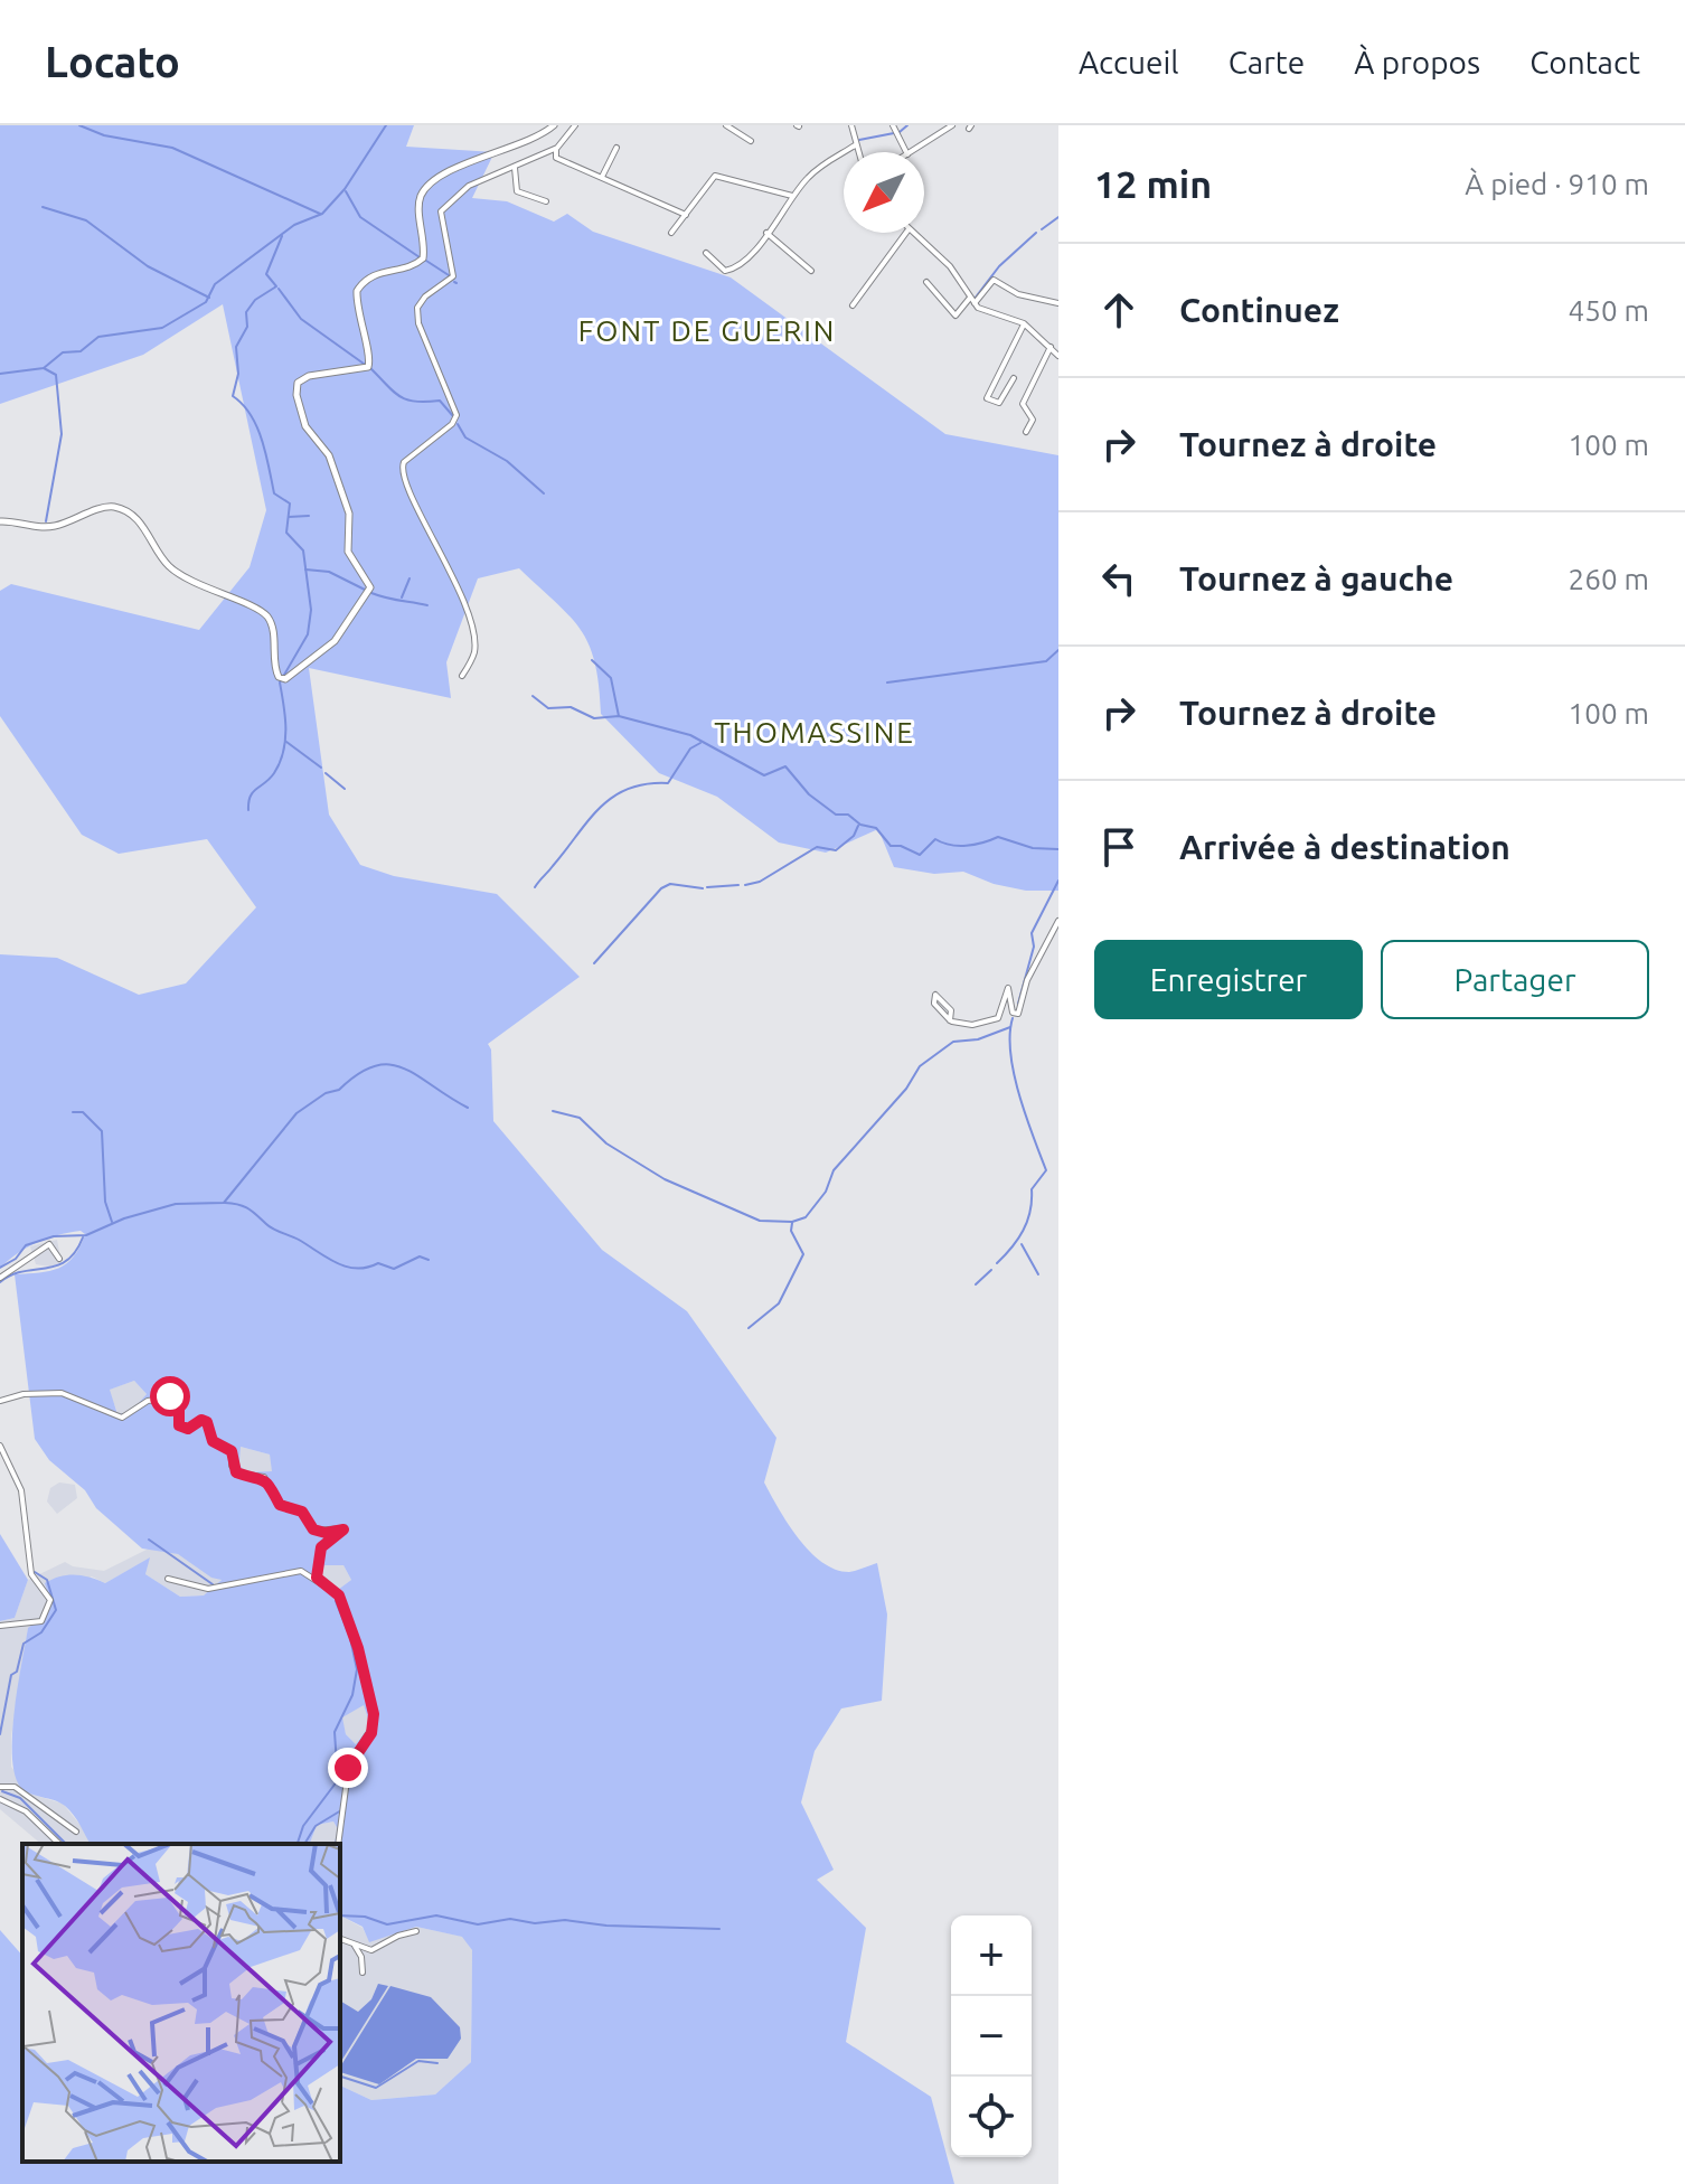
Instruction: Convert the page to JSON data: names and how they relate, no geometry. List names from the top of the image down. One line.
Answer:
{"districts":["FONT DE GUERIN","THOMASSINE"],"north":"bottom left","page":{"header":"Locato","nav":["Accueil","Carte","À propos","Contact"],"heading":["12 min","À pied · 910 m"],"list":[["Continuez","450 m"],["Tournez à droite","100 m"],["Tournez à gauche","260 m"],["Tournez à droite","100 m"],"Arrivée à destination"],"buttons":["Enregistrer","Partager"],"map_buttons":["+","−"]}}
